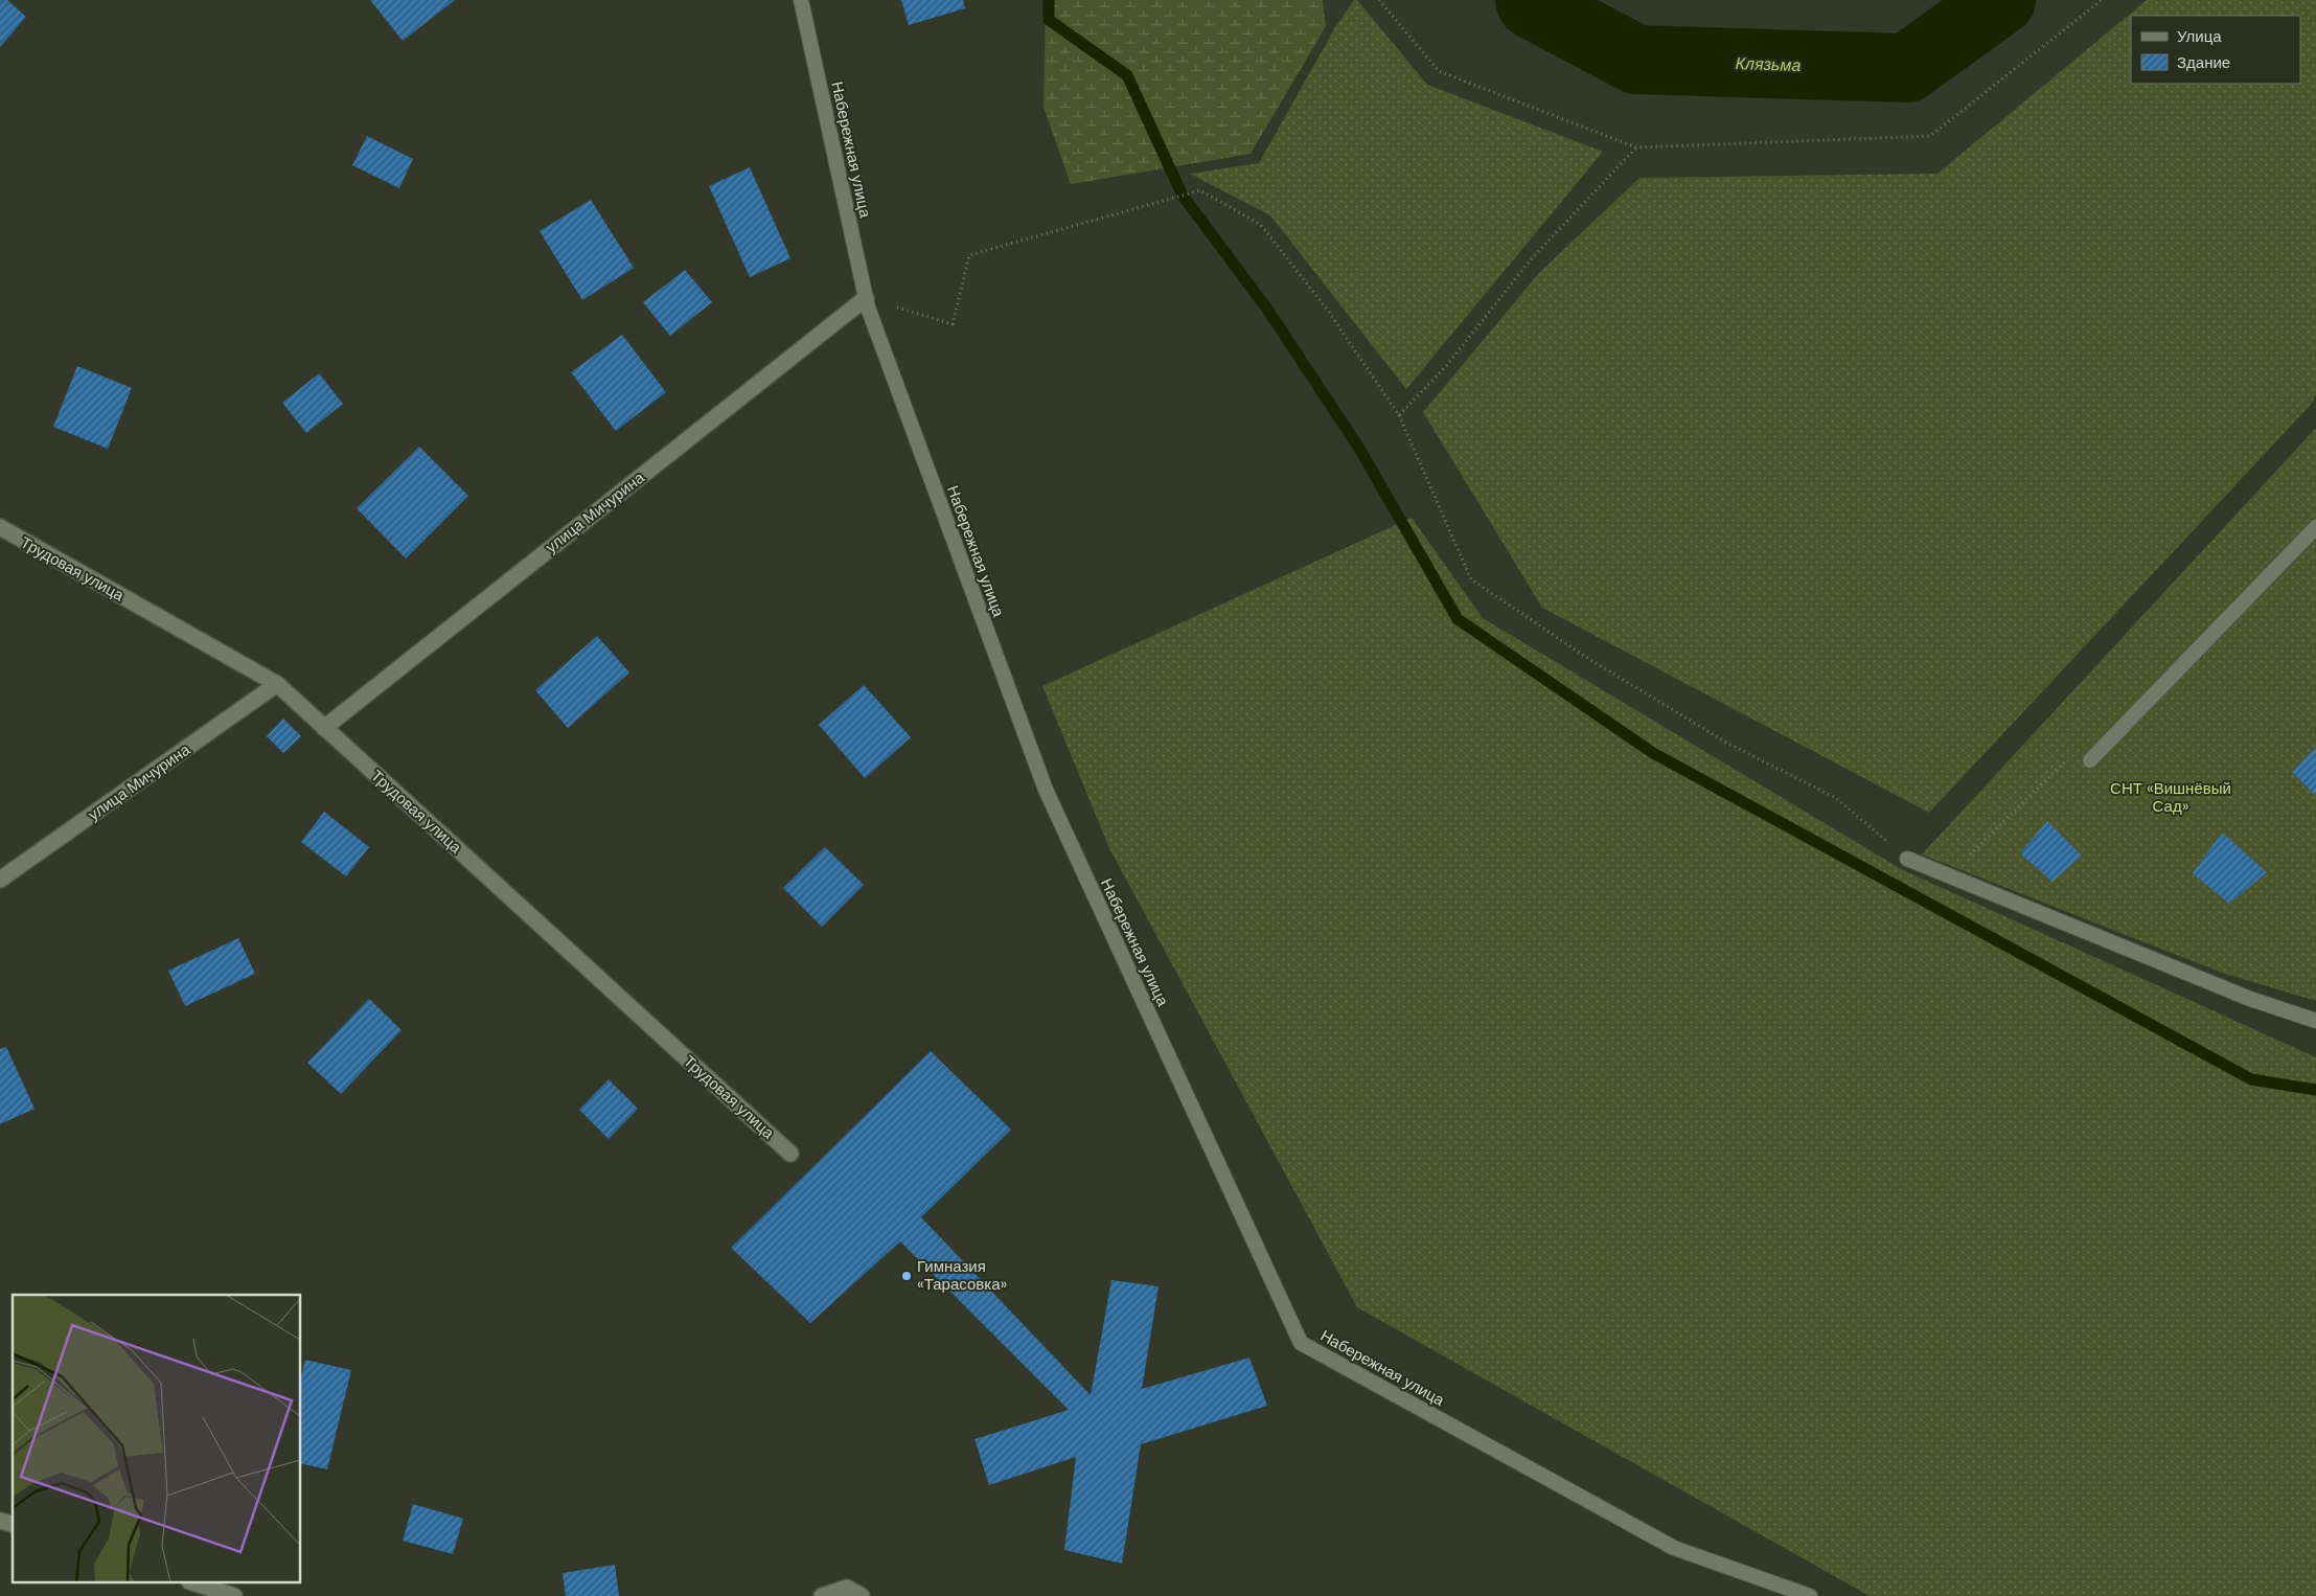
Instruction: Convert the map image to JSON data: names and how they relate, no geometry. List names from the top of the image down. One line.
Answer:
{"streets":{"street":["улица Мичурина","Трудовая улица"],"lane":["Набережная улица"]},"crossings":[["Набережная улица","улица Мичурина"],["улица Мичурина","Трудовая улица"]],"water":["Клязьма"],"parks":["СНТ «Вишнёвый Сад»"],"places":["Гимназия «Тарасовка»"],"legend":["Улица","Здание"]}
